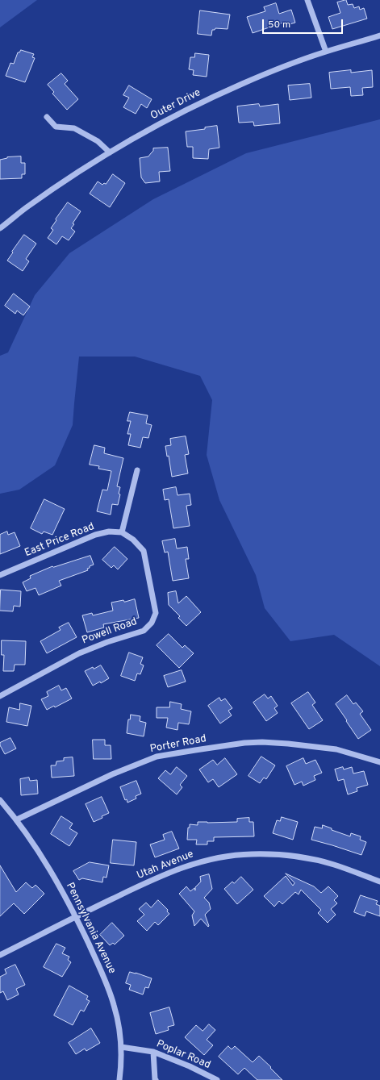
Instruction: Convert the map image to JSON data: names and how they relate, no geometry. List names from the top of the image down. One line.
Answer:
{"streets":{"street":["Outer Drive","East Price Road","Powell Road","Porter Road","Utah Avenue","Pennsylvania Avenue","Poplar Road"]},"crossings":[["East Price Road","Powell Road"],["Porter Road","Pennsylvania Avenue"],["Utah Avenue","Pennsylvania Avenue"],["Pennsylvania Avenue","Poplar Road"]],"scale_bar":"50 m"}
